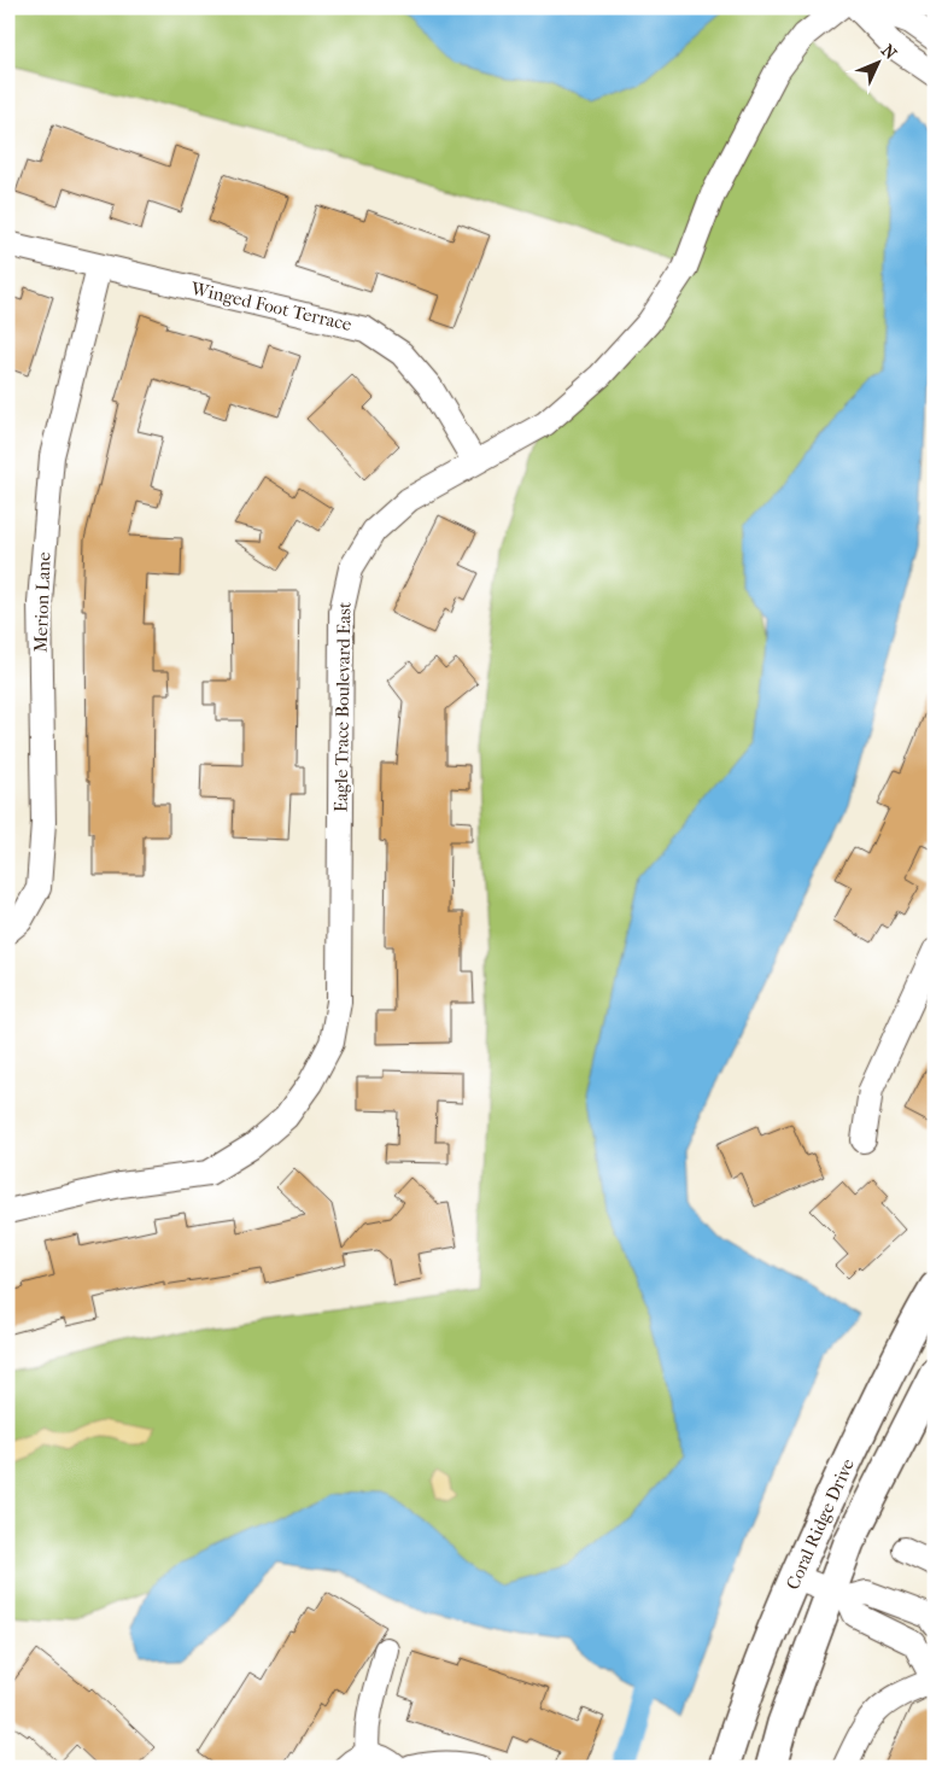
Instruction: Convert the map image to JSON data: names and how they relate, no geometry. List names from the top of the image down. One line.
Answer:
{"streets":{"main road":["Coral Ridge Drive"],"street":["Winged Foot Terrace","Merion Lane","Eagle Trace Boulevard East"]},"crossings":[["Winged Foot Terrace","Merion Lane"],["Winged Foot Terrace","Eagle Trace Boulevard East"]],"north":"top right"}
